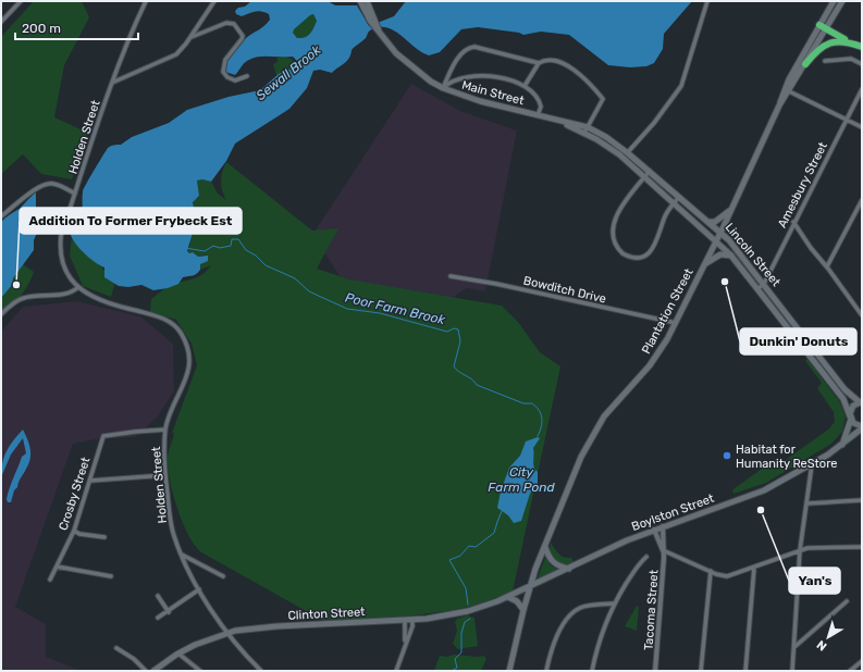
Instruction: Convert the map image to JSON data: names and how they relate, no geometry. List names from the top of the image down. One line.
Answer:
{"streets":{"main road":["Main Street","Lincoln Street","Plantation Street","Boylston Street","Clinton Street"],"street":["Holden Street","Amesbury Street","Bowditch Drive","Crosby Street","Tacoma Street"]},"crossings":[["Main Street","Lincoln Street"],["Holden Street","Crosby Street"],["Holden Street","Clinton Street"],["Amesbury Street","Lincoln Street"],["Lincoln Street","Plantation Street"],["Bowditch Drive","Plantation Street"],["Plantation Street","Boylston Street"],["Boylston Street","Tacoma Street"],["Boylston Street","Clinton Street"]],"water":["Sewall Brook","Poor Farm Brook","City Farm Pond"],"places":["Dunkin' Donuts","Addition To Former Frybeck Est","Habitat for Humanity ReStore","Yan's"],"scale_bar":"200 m","north":"bottom left"}
